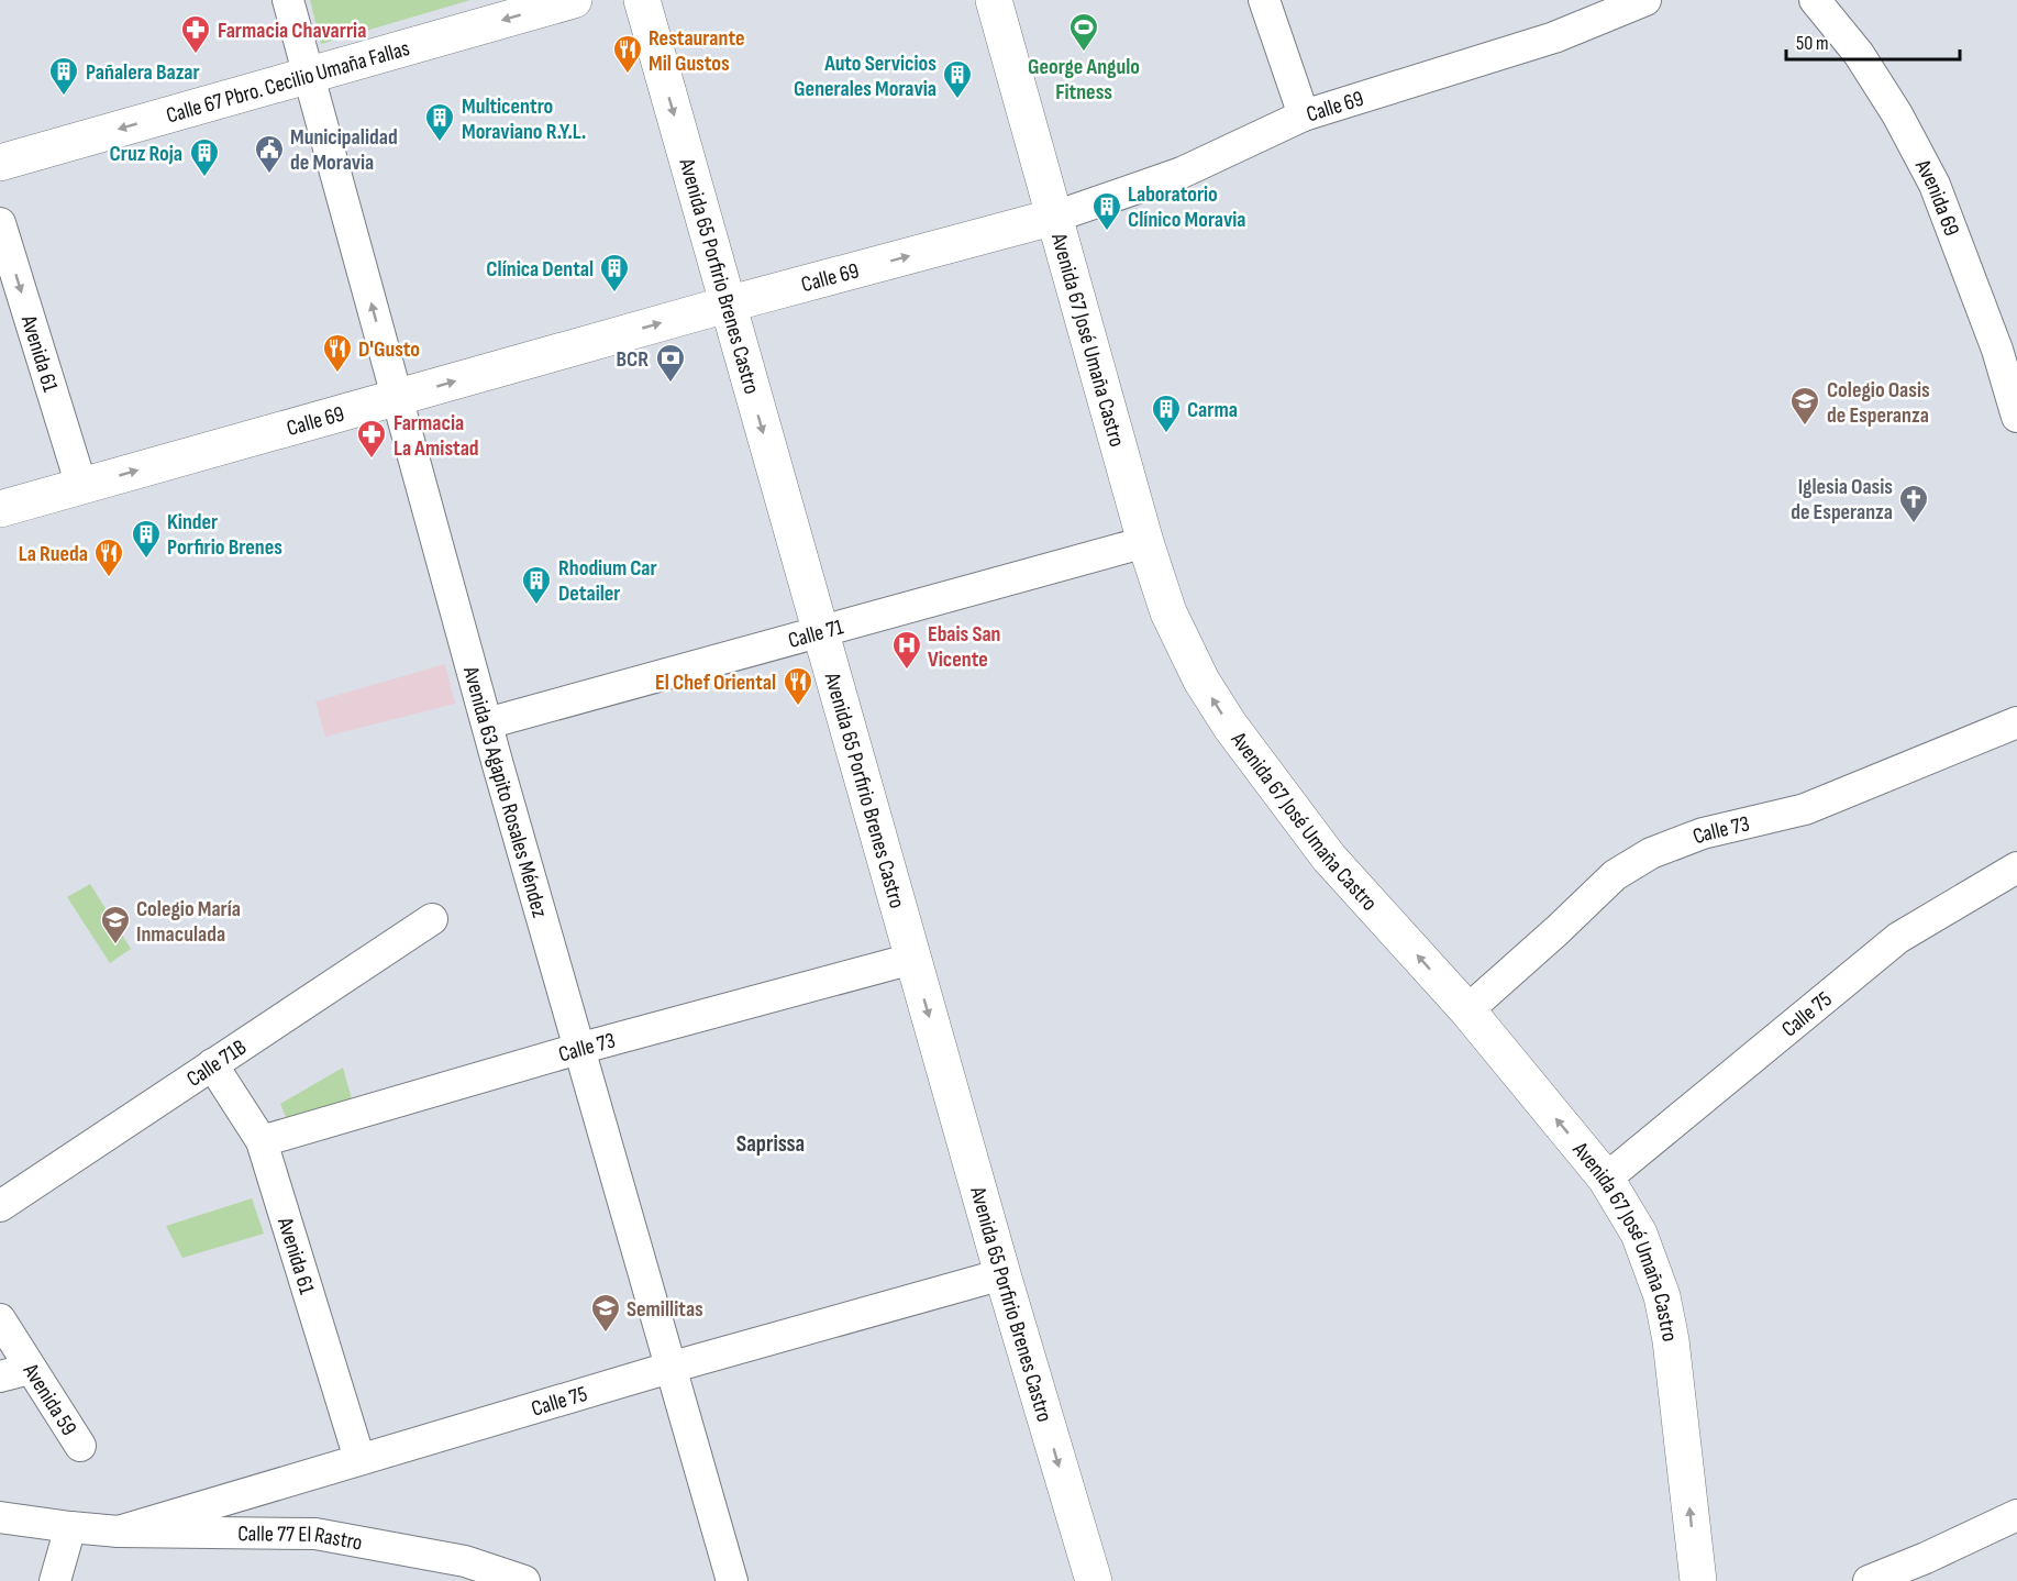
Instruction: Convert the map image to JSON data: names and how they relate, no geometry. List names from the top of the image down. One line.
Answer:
{"streets":{"main road":["Calle 67 Pbro. Cecilio Umaña Fallas","Calle 69","Avenida 65 Porfirio Brenes Castro","Avenida 67 José Umaña Castro"],"street":["Avenida 69","Avenida 61","Calle 71","Avenida 63 Agapito Rosales Méndez","Calle 73","Calle 75","Calle 71B","Avenida 59","Calle 77 El Rastro"]},"crossings":[["Calle 67 Pbro. Cecilio Umaña Fallas","Avenida 63 Agapito Rosales Méndez"],["Calle 69","Avenida 65 Porfirio Brenes Castro"],["Calle 69","Avenida 67 José Umaña Castro"],["Calle 69","Avenida 61"],["Calle 69","Avenida 63 Agapito Rosales Méndez"],["Avenida 65 Porfirio Brenes Castro","Calle 71"],["Avenida 65 Porfirio Brenes Castro","Calle 73"],["Avenida 65 Porfirio Brenes Castro","Calle 75"],["Avenida 67 José Umaña Castro","Calle 71"],["Avenida 67 José Umaña Castro","Calle 73"],["Avenida 67 José Umaña Castro","Calle 75"],["Avenida 61","Calle 73"],["Avenida 61","Calle 75"],["Avenida 61","Calle 71B"],["Calle 71","Avenida 63 Agapito Rosales Méndez"],["Avenida 63 Agapito Rosales Méndez","Calle 73"],["Avenida 63 Agapito Rosales Méndez","Calle 75"],["Calle 75","Calle 77 El Rastro"]],"one_way":["Calle 67 Pbro. Cecilio Umaña Fallas","Calle 69","Avenida 65 Porfirio Brenes Castro","Avenida 67 José Umaña Castro","Avenida 61"],"districts":["Saprissa"],"places":{"sports":["George Angulo Fitness"],"pharmacy":["Farmacia Chavarria","Farmacia La Amistad"],"restaurant":["Restaurante Mil Gustos","D'Gusto","La Rueda","El Chef Oriental"],"building":["Pañalera Bazar","Auto Servicios Generales Moravia","Multicentro Moraviano R.Y.L.","Cruz Roja","Laboratorio Clínico Moravia","Clínica Dental","Carma","Kinder Porfirio Brenes","Rhodium Car Detailer"],"public building":["Municipalidad de Moravia"],"bank":["BCR"],"school or university":["Colegio Oasis de Esperanza","Colegio María Inmaculada","Semillitas"],"church":["Iglesia Oasis de Esperanza"],"hospital":["Ebais San Vicente"]},"scale_bar":"50 m"}
